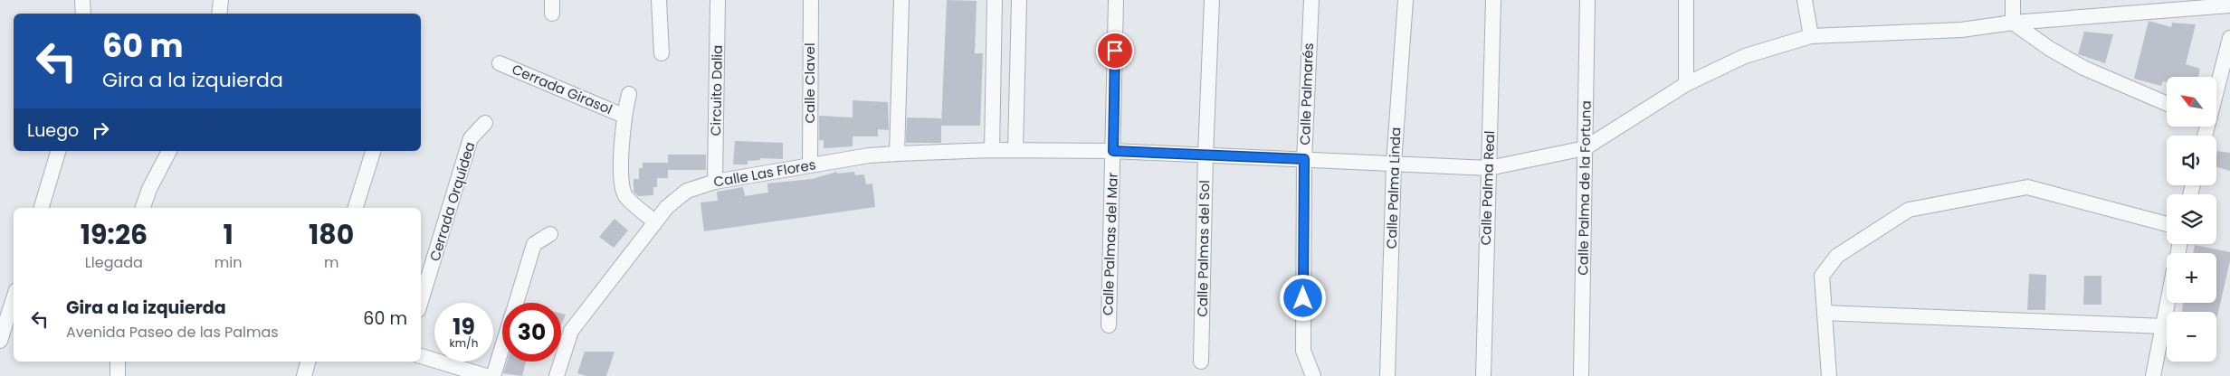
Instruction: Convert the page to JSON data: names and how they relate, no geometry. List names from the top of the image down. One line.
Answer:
{"streets":{"street":["Calle Clavel","Cerrada Girasol","Circuito Dalia","Calle Palmarés","Calle Las Flores","Calle Palma Linda","Calle Palma Real","Calle Palma de la Fortuna","Cerrada Orquídea","Calle Palmas del Mar","Calle Palmas del Sol"]},"crossings":[["Calle Clavel","Calle Las Flores"],["Cerrada Girasol","Calle Las Flores"],["Circuito Dalia","Calle Las Flores"],["Calle Palmarés","Calle Las Flores"],["Calle Las Flores","Calle Palma Linda"],["Calle Las Flores","Calle Palma Real"],["Calle Las Flores","Calle Palma de la Fortuna"],["Calle Las Flores","Calle Palmas del Mar"],["Calle Las Flores","Calle Palmas del Sol"]],"north":"top left","page":{"turn":["60 m","Gira a la izquierda"],"map_buttons":["+","−"],"then":"Luego","eta":["19:26","Llegada","1","min","180","m"],"list":[{"name":"Gira a la izquierda","note":"Avenida Paseo de las Palmas","value":"60 m"}],"speed":"19 km/h","limit":"30"}}
